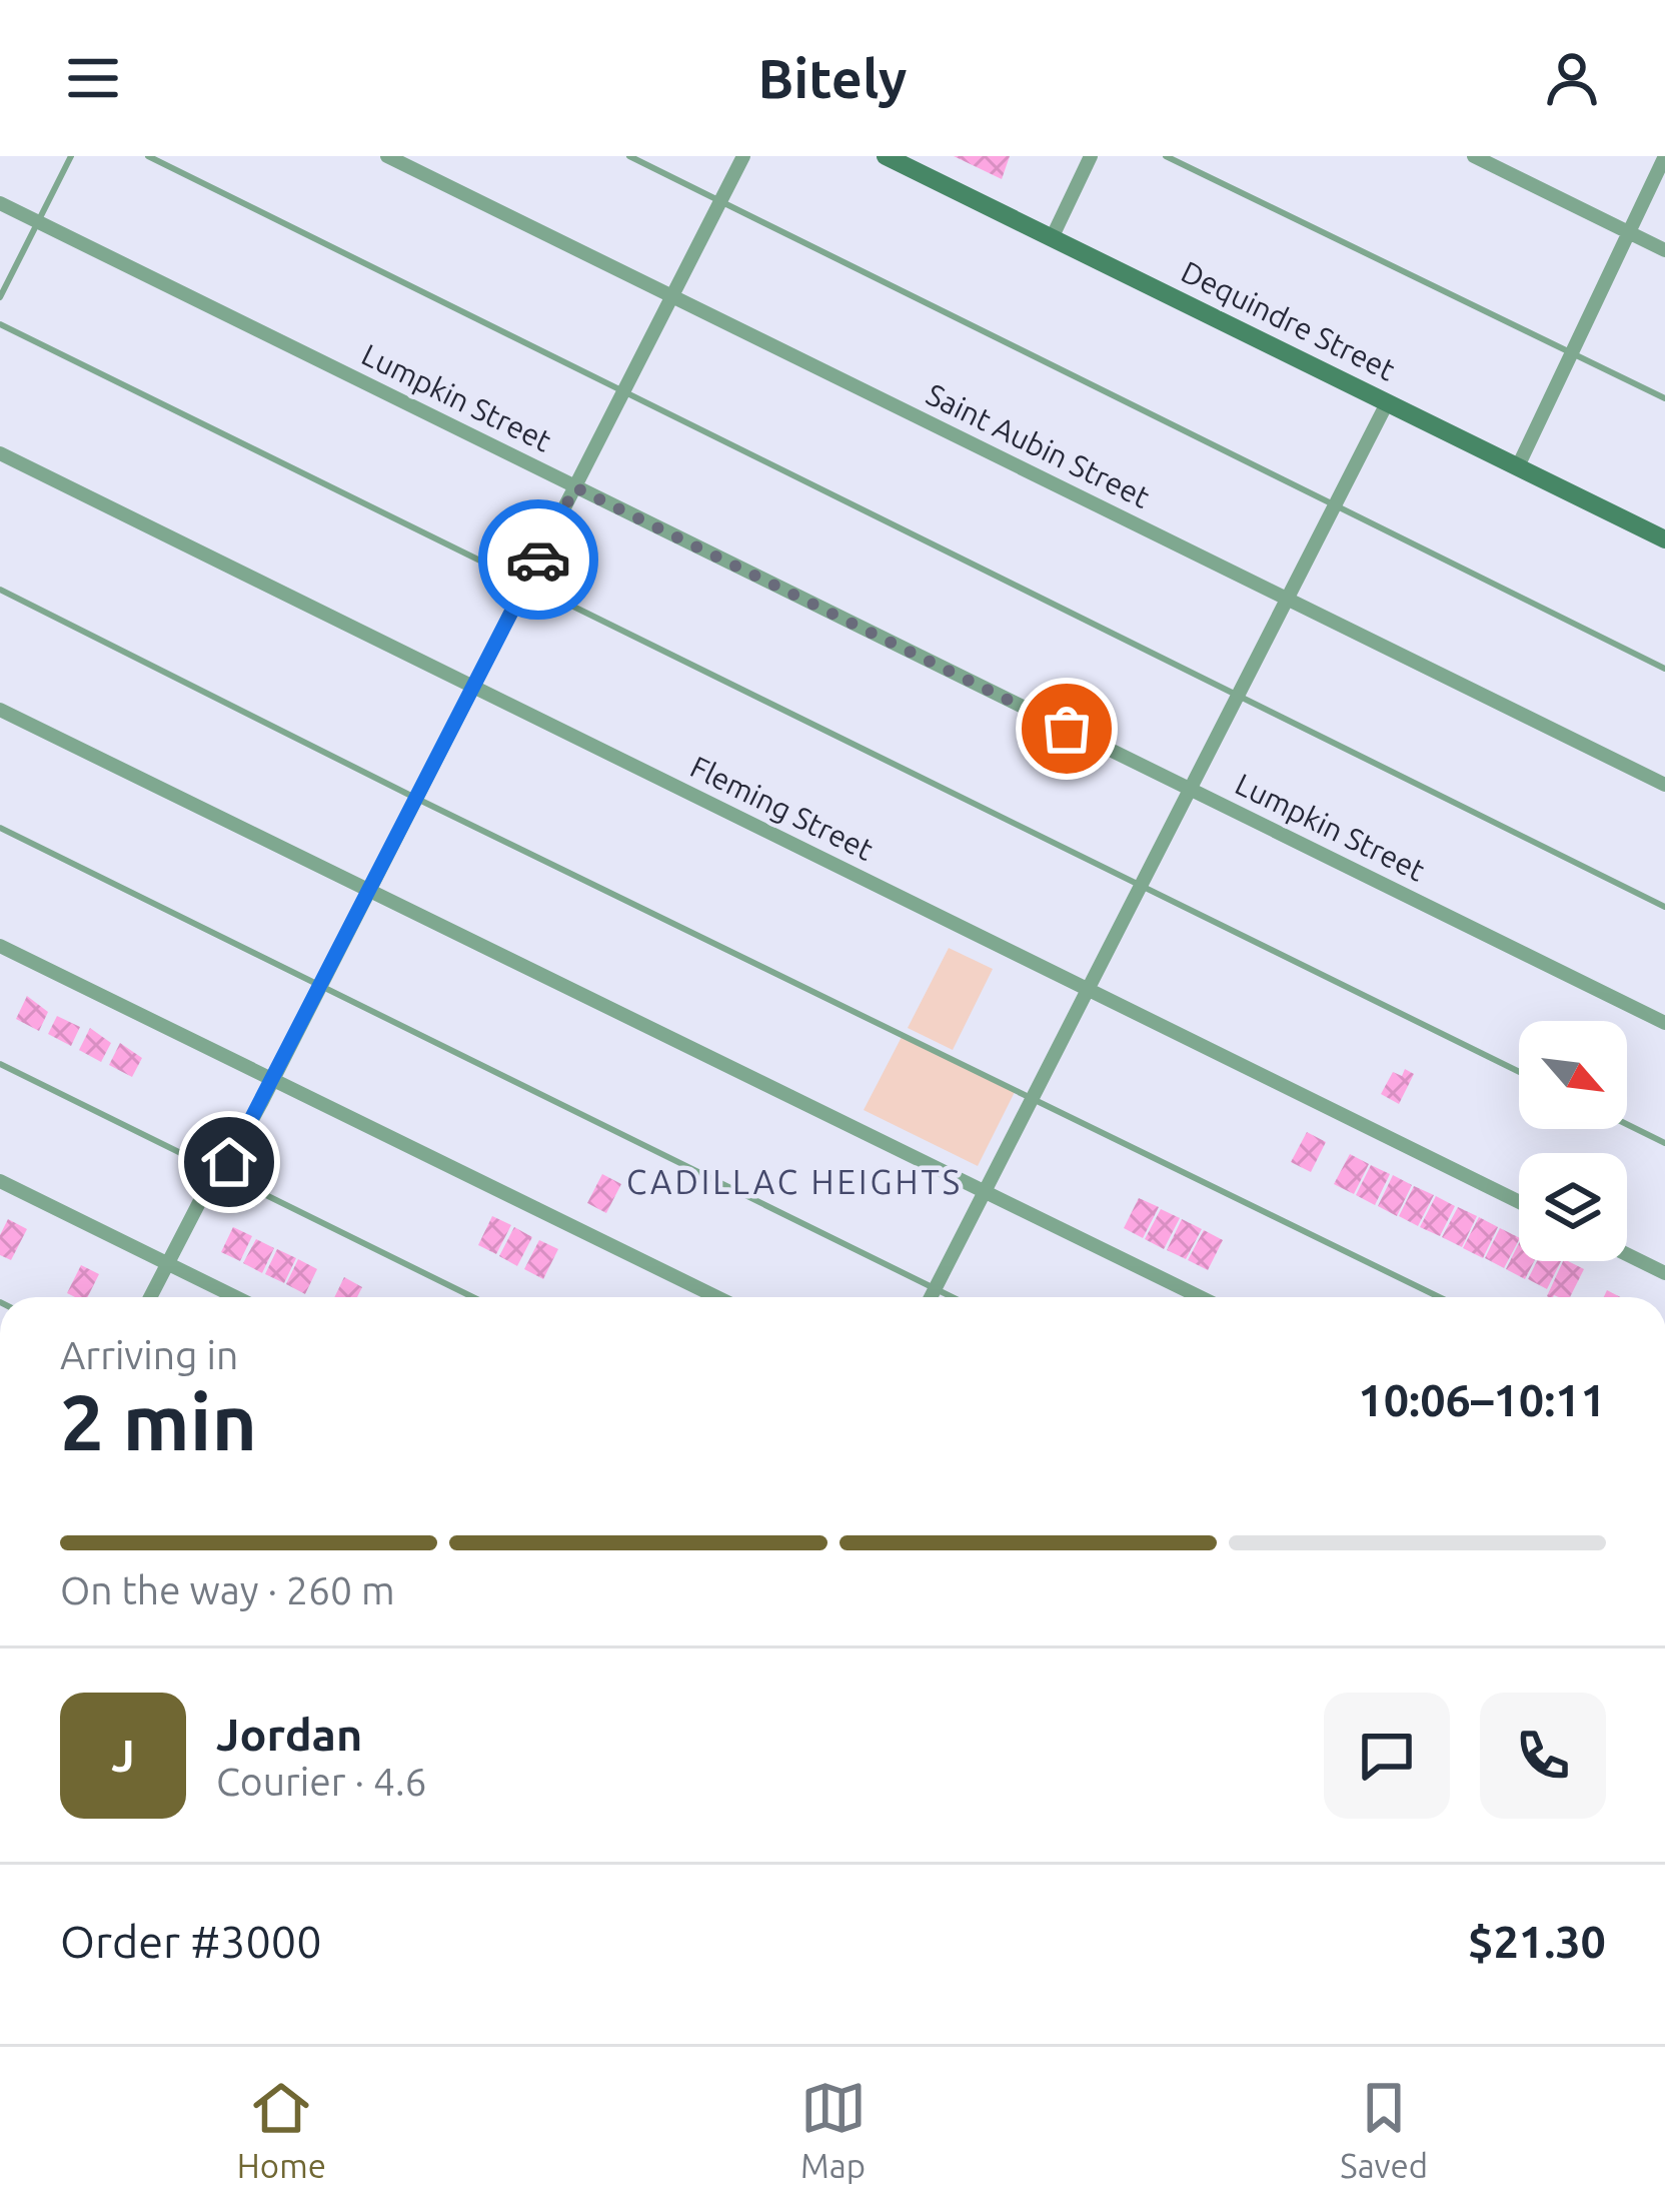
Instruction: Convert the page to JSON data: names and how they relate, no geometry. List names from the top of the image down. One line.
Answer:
{"streets":{"street":["Dequindre Street","Lumpkin Street","Saint Aubin Street","Fleming Street"]},"districts":["CADILLAC HEIGHTS"],"north":"bottom right","page":{"header":"Bitely","heading":["2 min","Arriving in","10:06–10:11"],"panel":["Jordan","Courier · 4.6","Order #3000","$21.30"],"bar":"On the way · 260 m","round":"J","tabs":["Home","Map","Saved"]}}
